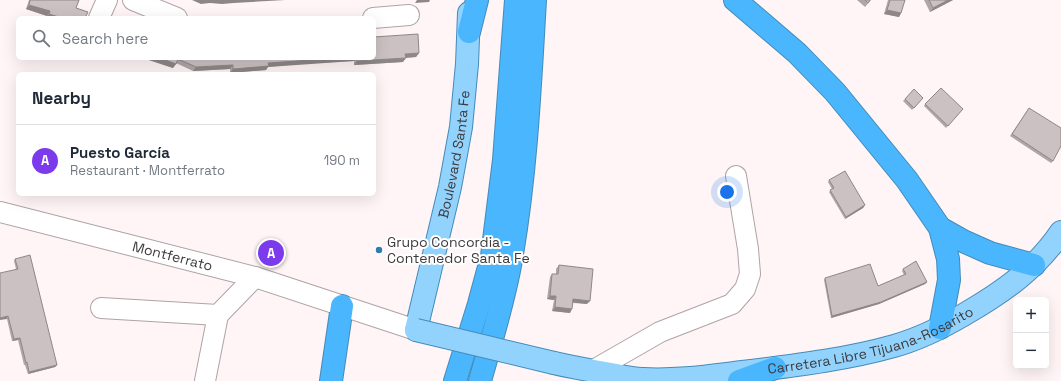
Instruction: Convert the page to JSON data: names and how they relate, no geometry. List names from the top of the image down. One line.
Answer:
{"streets":{"main road":["Boulevard Santa Fe","Carretera Libre Tijuana-Rosarito"],"street":["Montferrato"]},"crossings":[["Boulevard Santa Fe","Montferrato"],["Boulevard Santa Fe","Carretera Libre Tijuana-Rosarito"],["Montferrato","Carretera Libre Tijuana-Rosarito"]],"places":["Grupo Concordia - Contenedor Santa Fe"],"page":{"search":"Search here","heading":"Nearby","list":[{"mark":"A","name":"Puesto García","note":"Restaurant · Montferrato","value":"190 m"}],"pins":"A","map_buttons":["+","−"]}}
